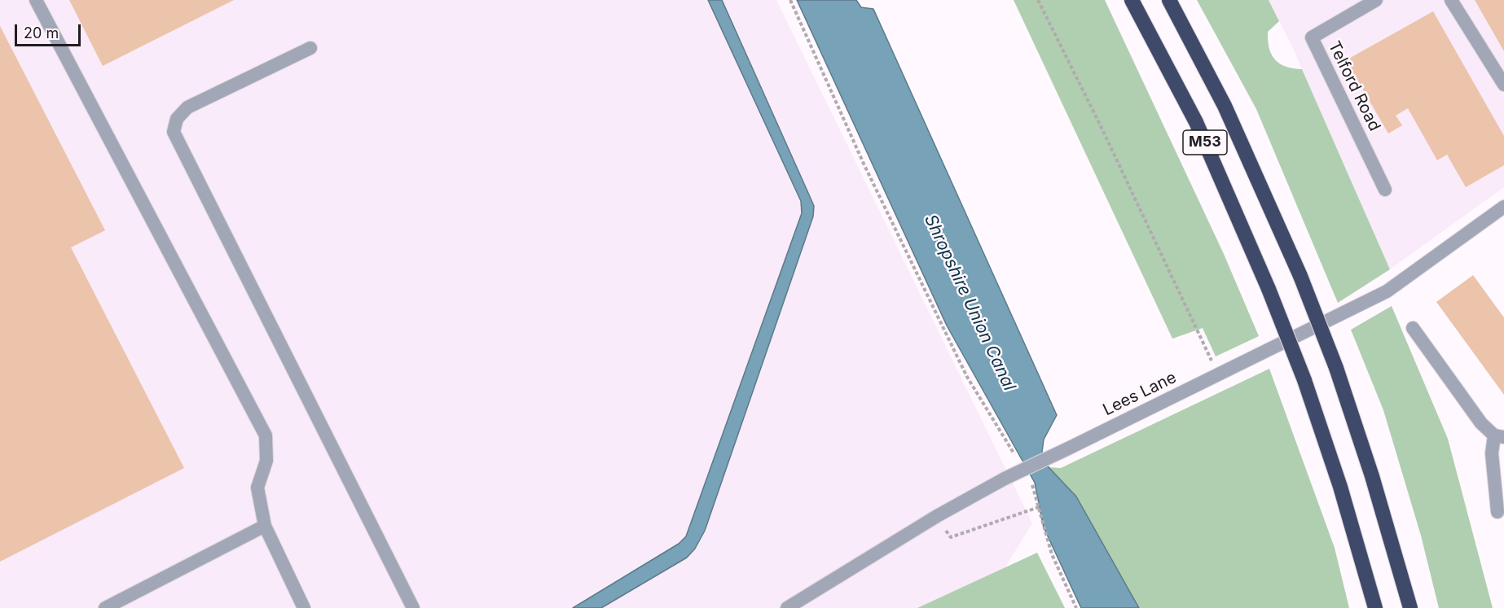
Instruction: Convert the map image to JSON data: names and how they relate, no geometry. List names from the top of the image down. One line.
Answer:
{"streets":{"highway":["M53"],"street":["Telford Road","Lees Lane"]},"water":["Shropshire Union Canal"],"scale_bar":"20 m"}
